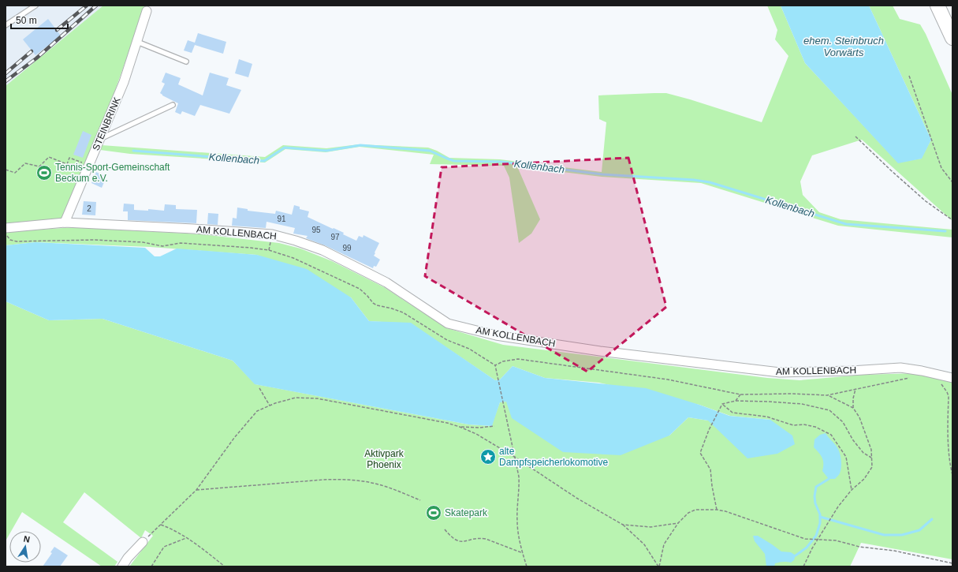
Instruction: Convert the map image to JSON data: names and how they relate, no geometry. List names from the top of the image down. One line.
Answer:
{"streets":{"street":["STEINBRINK","AM KOLLENBACH"]},"crossings":[["STEINBRINK","AM KOLLENBACH"]],"water":["ehem. Steinbruch Vorwärts","Kollenbach"],"parks":["Aktivpark Phoenix"],"places":{"sports":["Tennis-Sport-Gemeinschaft Beckum e.V.","Skatepark"],"place":["alte Dampfspeicherlokomotive"]},"house_numbers":["2","91","95","97","99"],"scale_bar":"50 m","north":"top"}
